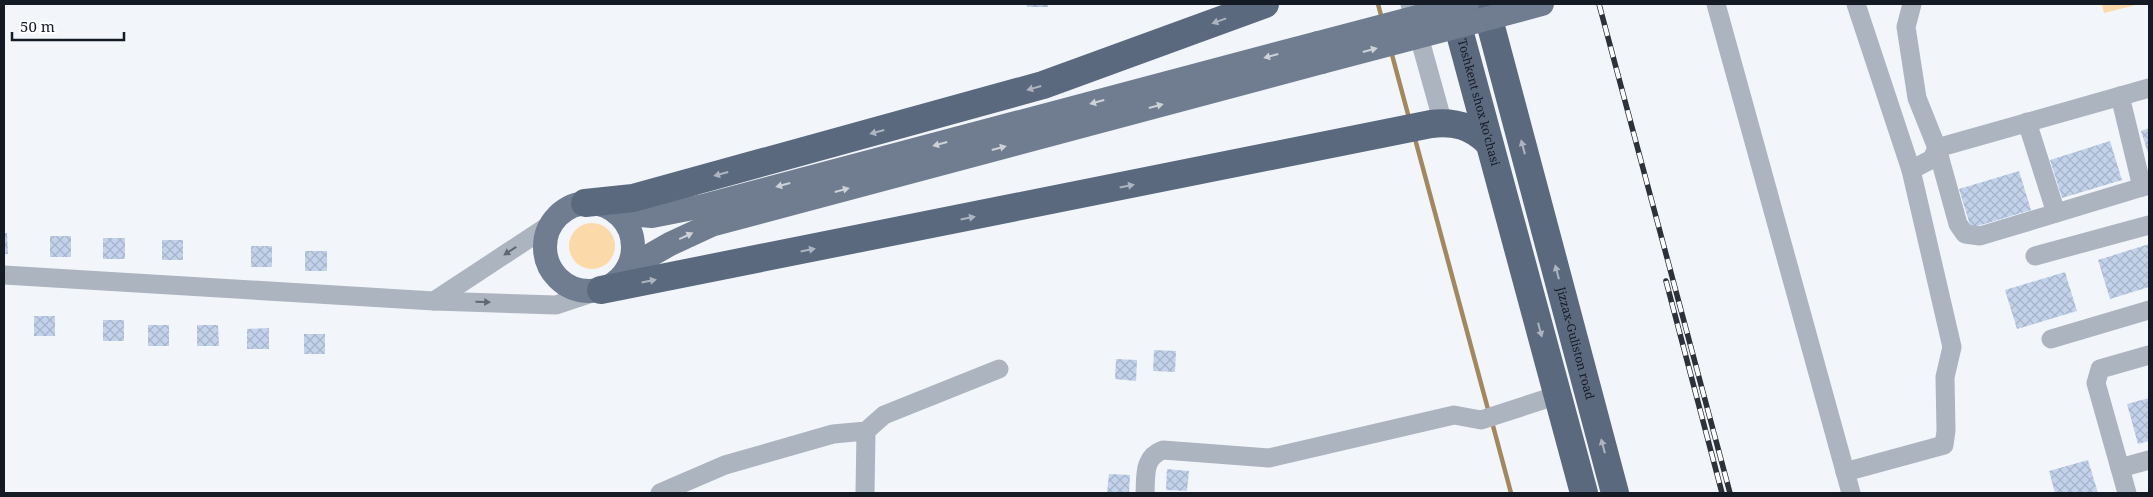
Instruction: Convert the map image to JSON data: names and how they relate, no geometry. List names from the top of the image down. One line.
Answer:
{"streets":{"highway":["Toshkent shox ko'chasi","Jizzax-Guliston road"]},"one_way":["Toshkent shox ko'chasi","Jizzax-Guliston road"],"scale_bar":"50 m"}
